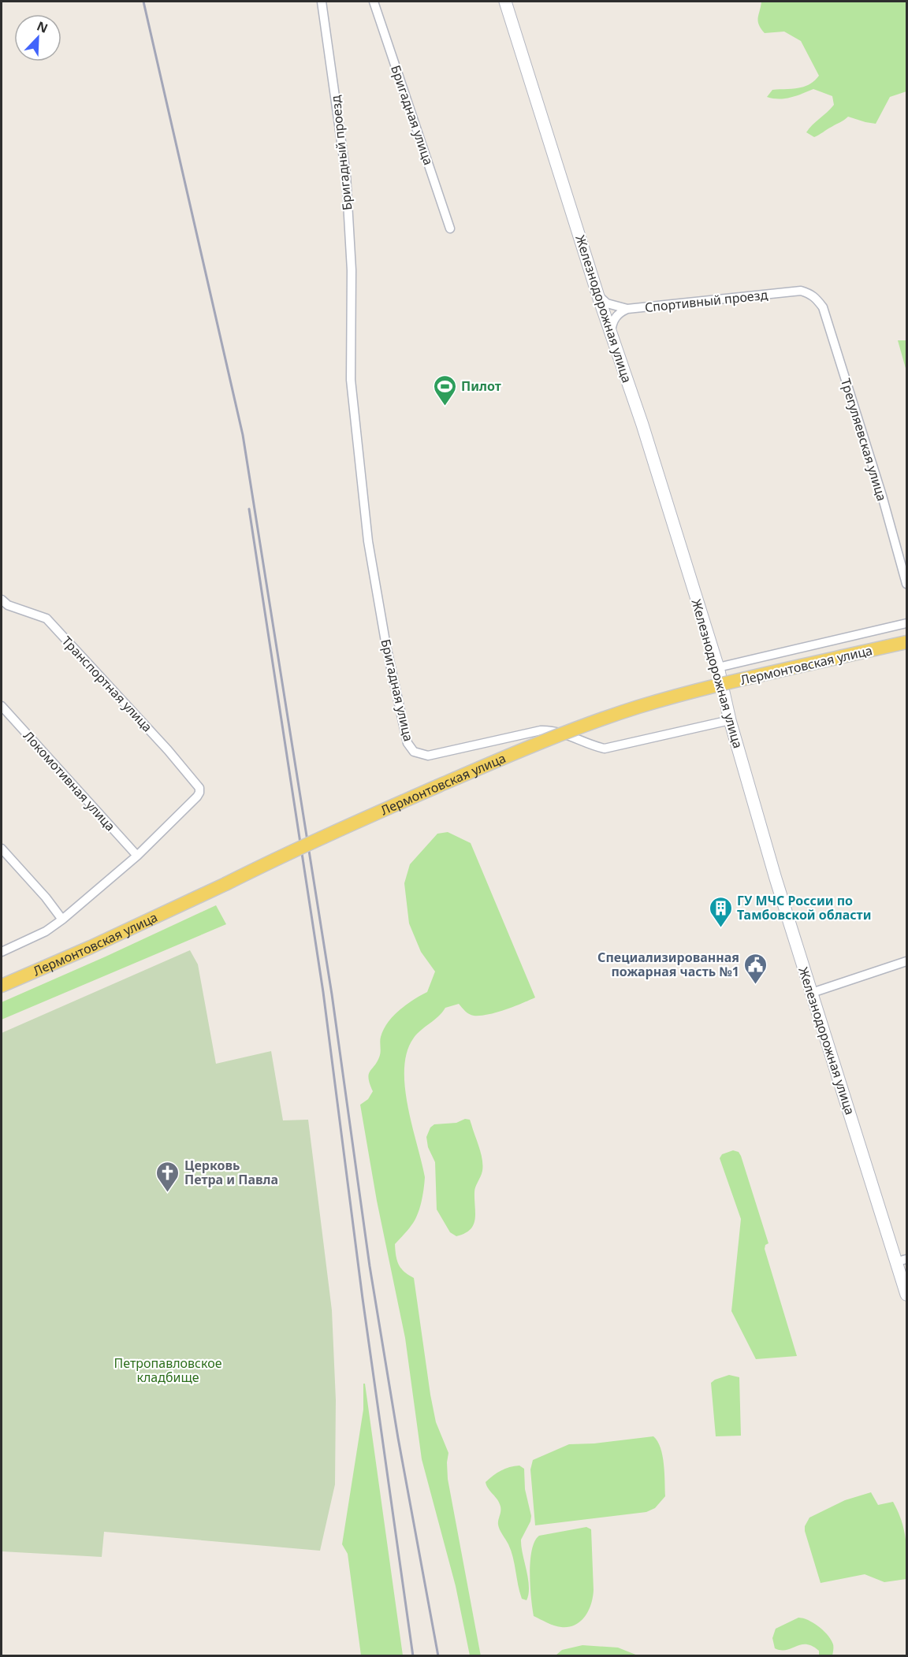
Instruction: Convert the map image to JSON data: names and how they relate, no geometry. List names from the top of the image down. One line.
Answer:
{"streets":{"main road":["Лермонтовская улица"],"street":["Бригадная улица","Бригадный проезд","Спортивный проезд","Железнодорожная улица","Трегуляевская улица","Транспортная улица","Локомотивная улица"]},"crossings":[["Бригадная улица","Бригадный проезд"],["Бригадная улица","Железнодорожная улица"],["Спортивный проезд","Железнодорожная улица"],["Спортивный проезд","Трегуляевская улица"],["Транспортная улица","Локомотивная улица"]],"parks":["Петропавловское кладбище"],"places":{"sports":["Пилот"],"building":["ГУ МЧС России по Тамбовской области"],"public building":["Специализированная пожарная часть №1"],"church":["Церковь Петра и Павла"]},"north":"top right"}
